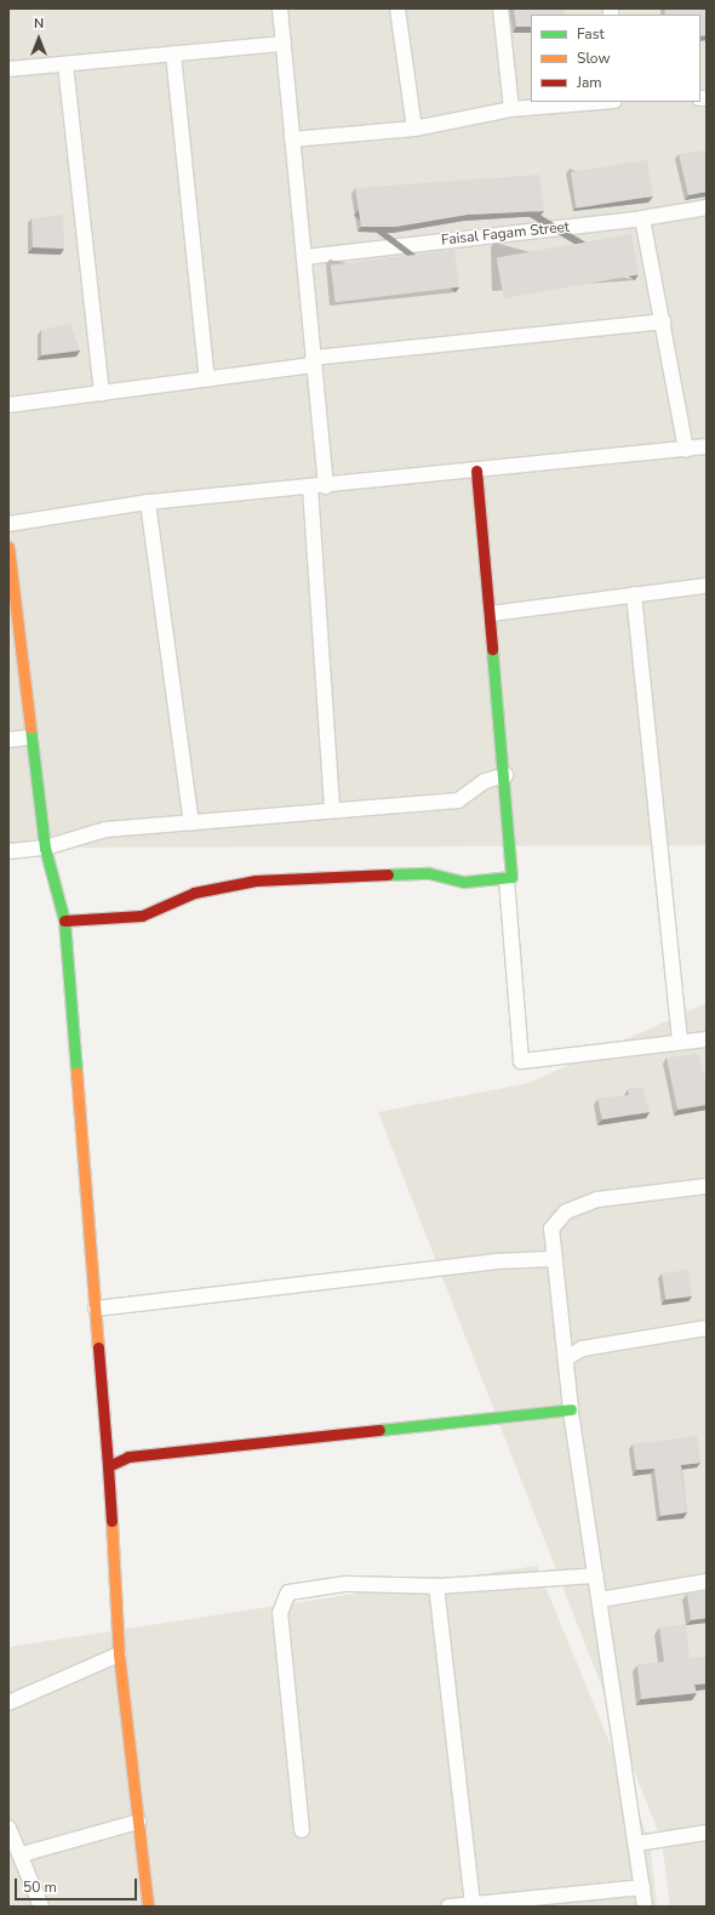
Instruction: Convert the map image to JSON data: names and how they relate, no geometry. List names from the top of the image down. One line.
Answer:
{"streets":{"street":["Faisal Fagam Street"]},"legend":["Fast","Slow","Jam"],"scale_bar":"50 m","north":"top"}
